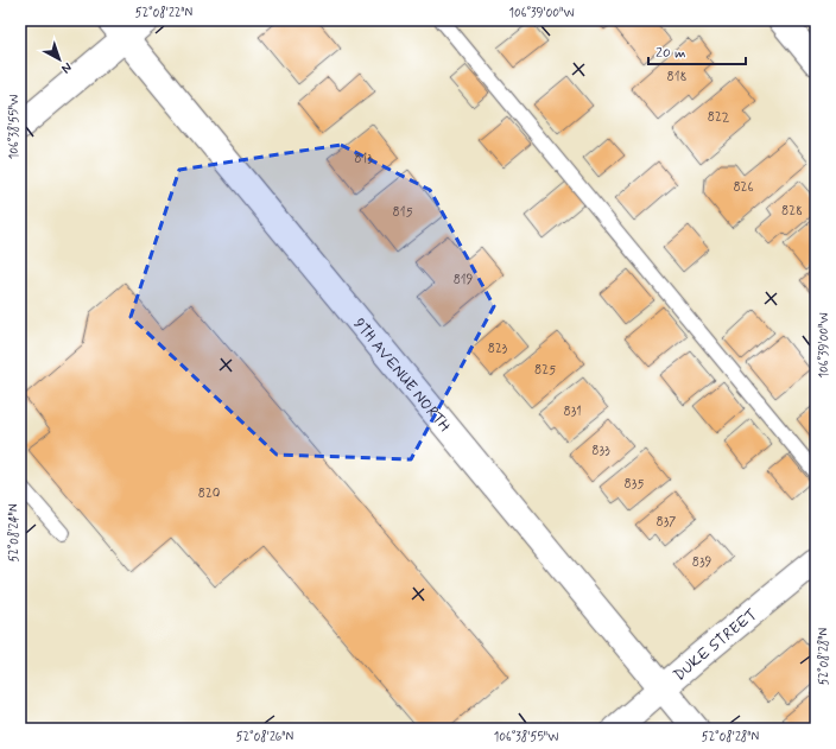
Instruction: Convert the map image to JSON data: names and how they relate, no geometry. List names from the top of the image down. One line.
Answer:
{"streets":{"street":["9TH AVENUE NORTH","DUKE STREET"]},"crossings":[["9TH AVENUE NORTH","DUKE STREET"]],"house_numbers":["818","822","813","826","828","815","819","823","825","831","833","835","820","837","839"],"scale_bar":"20 m","north":"bottom right","coordinates":["52°08'22\"N","106°39'00\"W","106°38'55\"W","52°08'24\"N","52°08'28\"N","52°08'26\"N"]}
